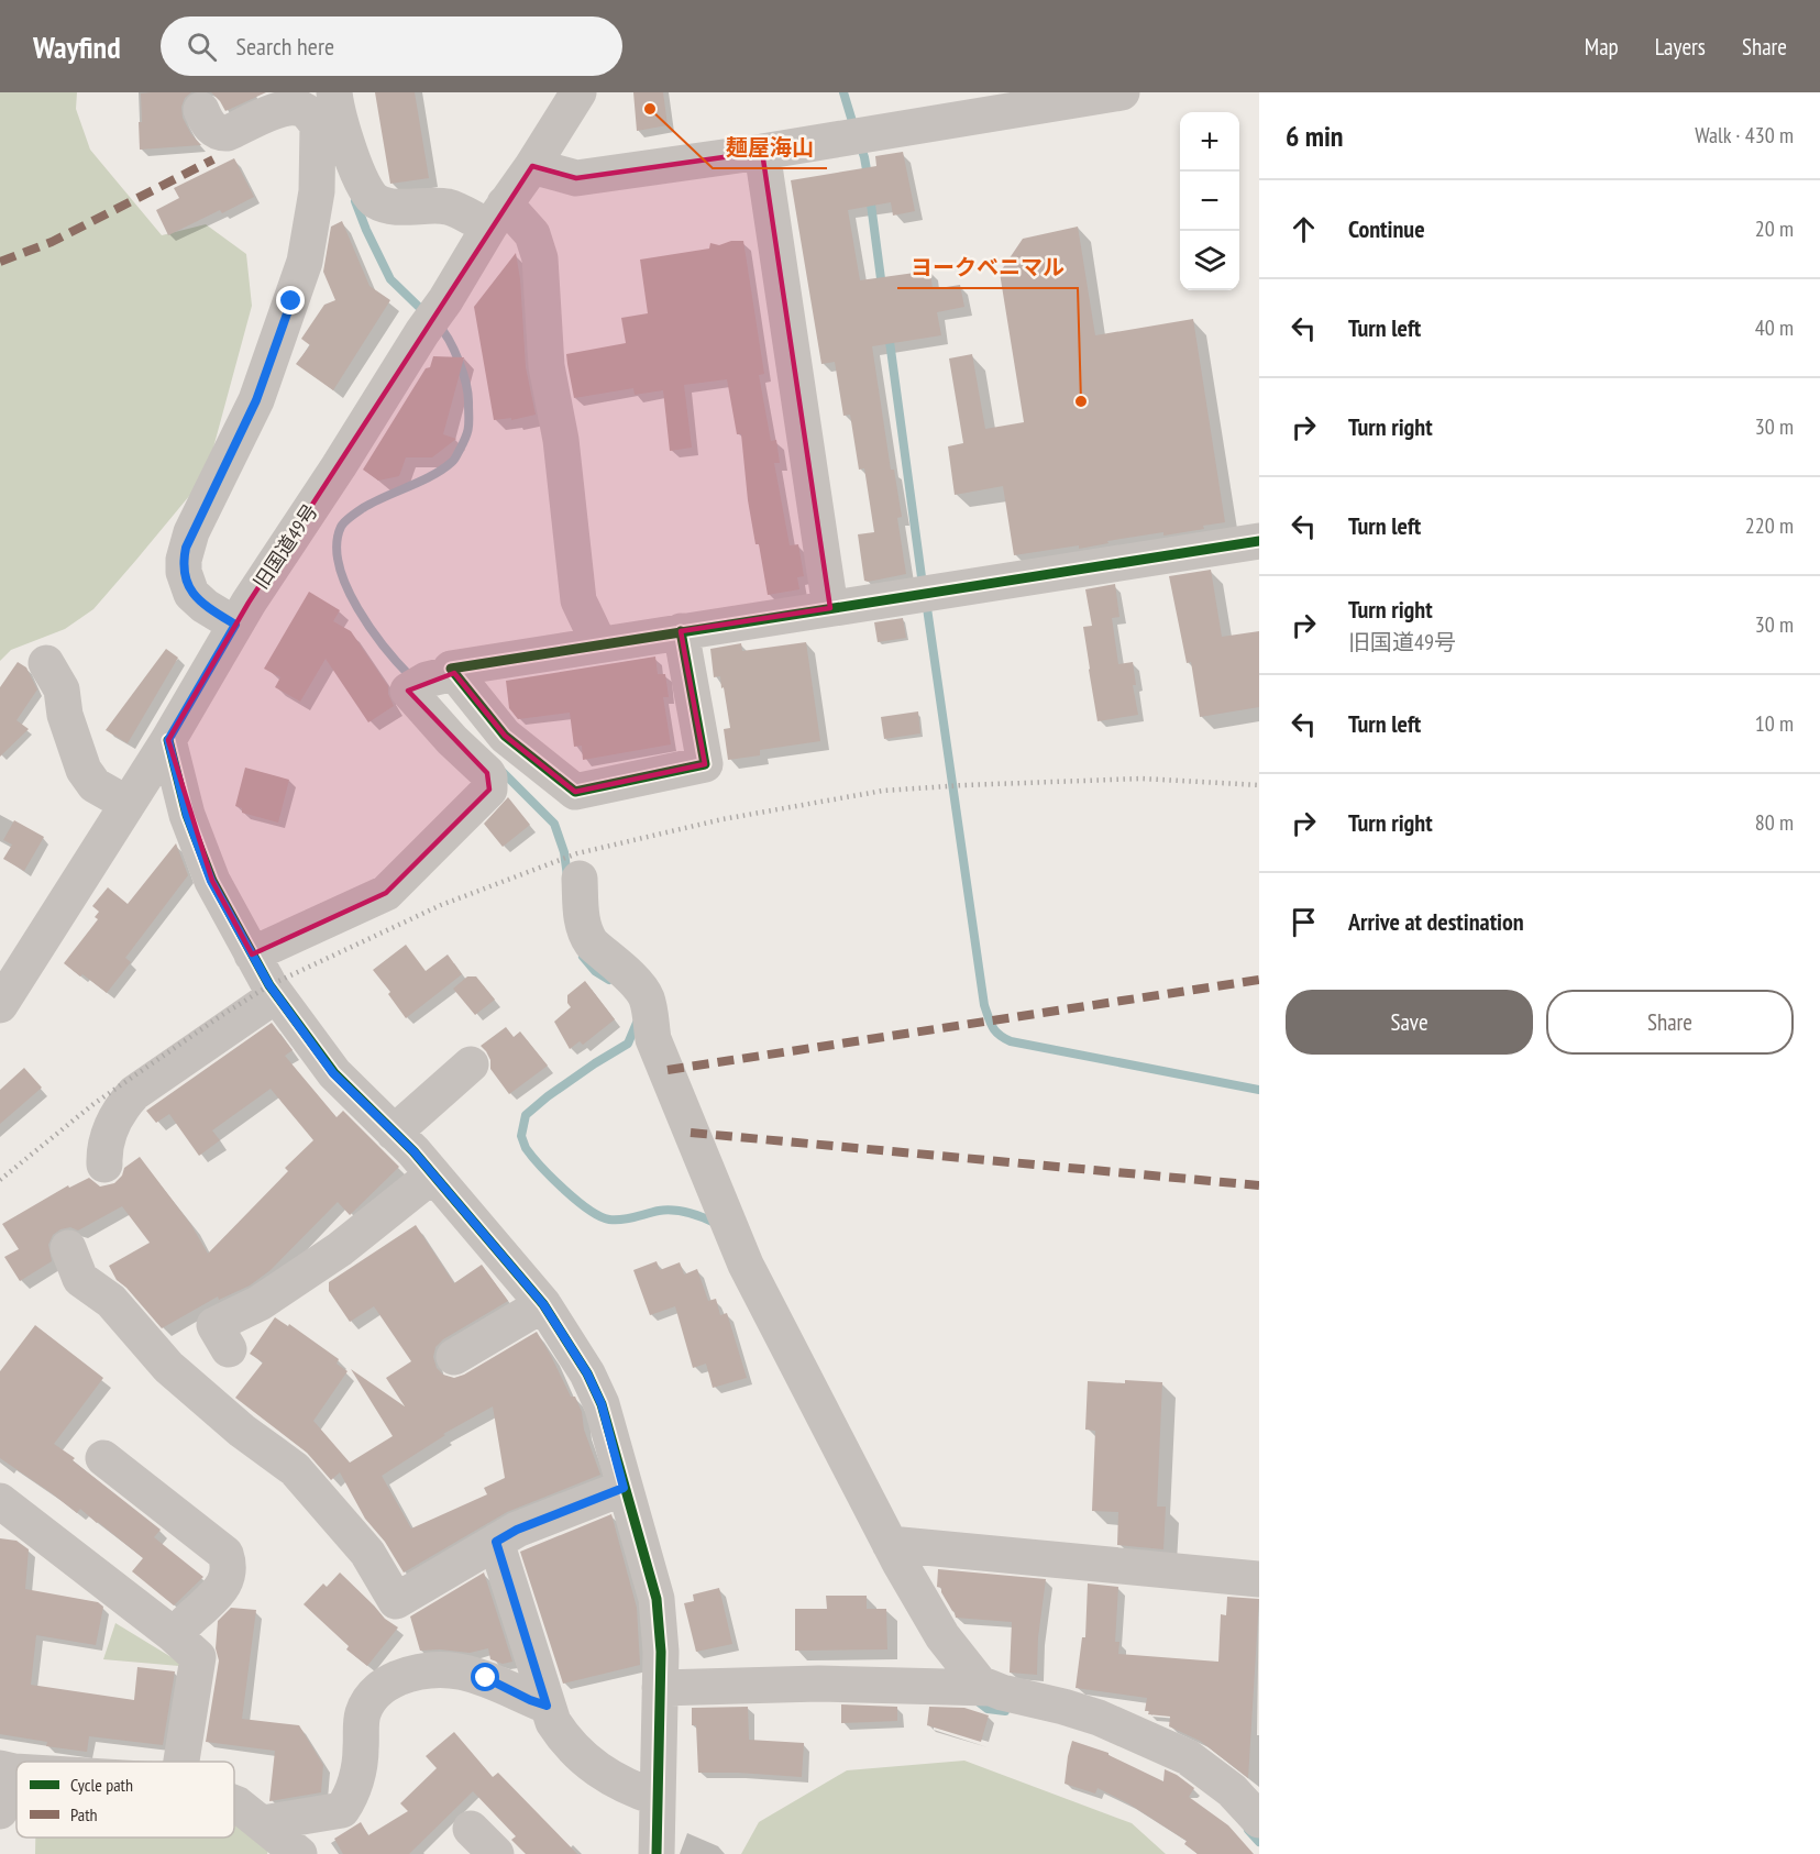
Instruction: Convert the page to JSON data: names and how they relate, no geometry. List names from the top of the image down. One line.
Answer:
{"streets":{"street":["旧国道49号"]},"places":["麺屋海山","ヨークベニマル"],"legend":["Cycle path","Path"],"page":{"header":"Wayfind","search":"Search here","nav":["Map","Layers","Share"],"heading":["6 min","Walk · 430 m"],"map_buttons":["+","−"],"list":[["Continue","20 m"],["Turn left","40 m"],["Turn right","30 m"],["Turn left","220 m"],["Turn right","旧国道49号","30 m"],["Turn left","10 m"],["Turn right","80 m"],"Arrive at destination"],"buttons":["Save","Share"]}}
